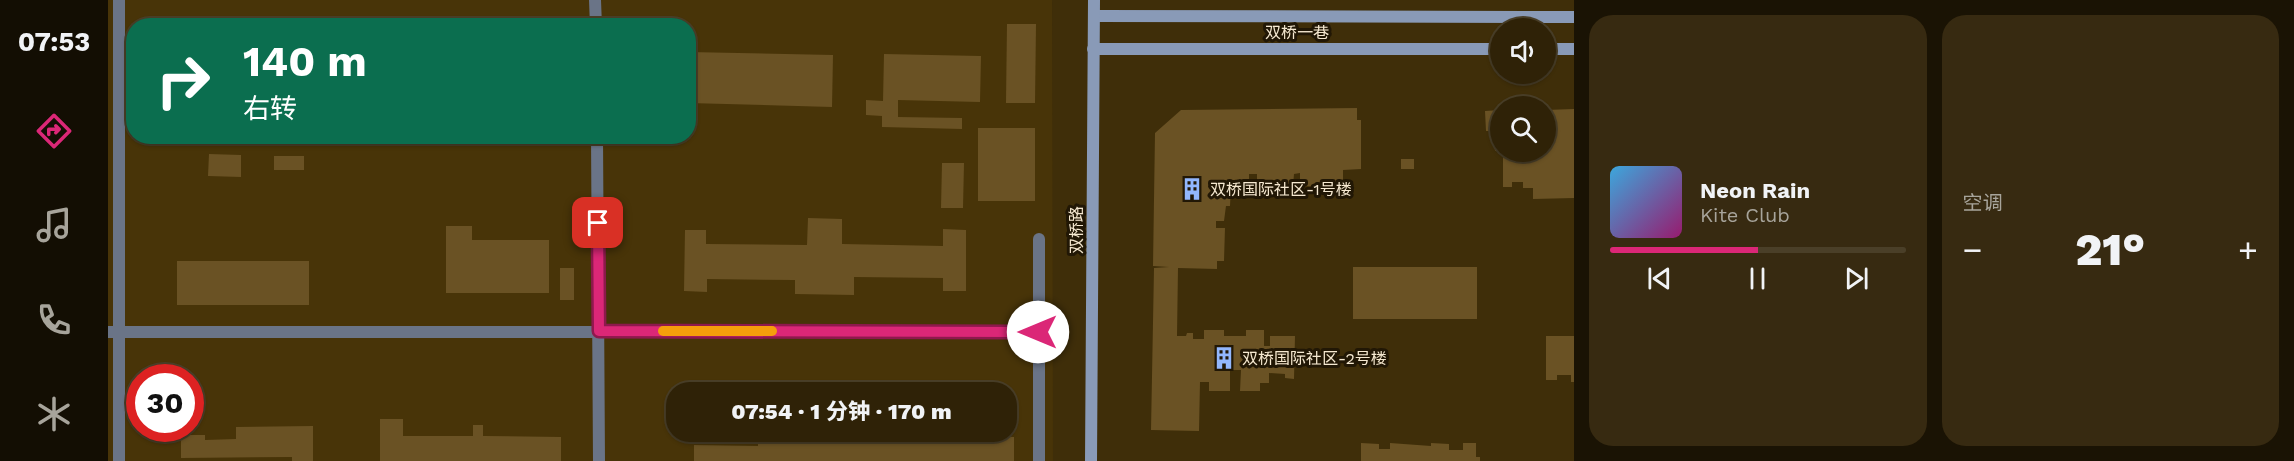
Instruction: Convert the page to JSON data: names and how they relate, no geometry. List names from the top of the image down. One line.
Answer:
{"streets":{"street":["双桥一巷","双桥路"]},"crossings":[["双桥一巷","双桥路"]],"places":{"building":["双桥国际社区-1号楼","双桥国际社区-2号楼"]},"page":{"tabs":"07:53","tile":"空调","turn":["140 m","右转"],"song":["Neon Rain","Kite Club"],"heat":["−","21°","+"],"limit":"30","trip":"07:54 · 1 分钟 · 170 m"}}
